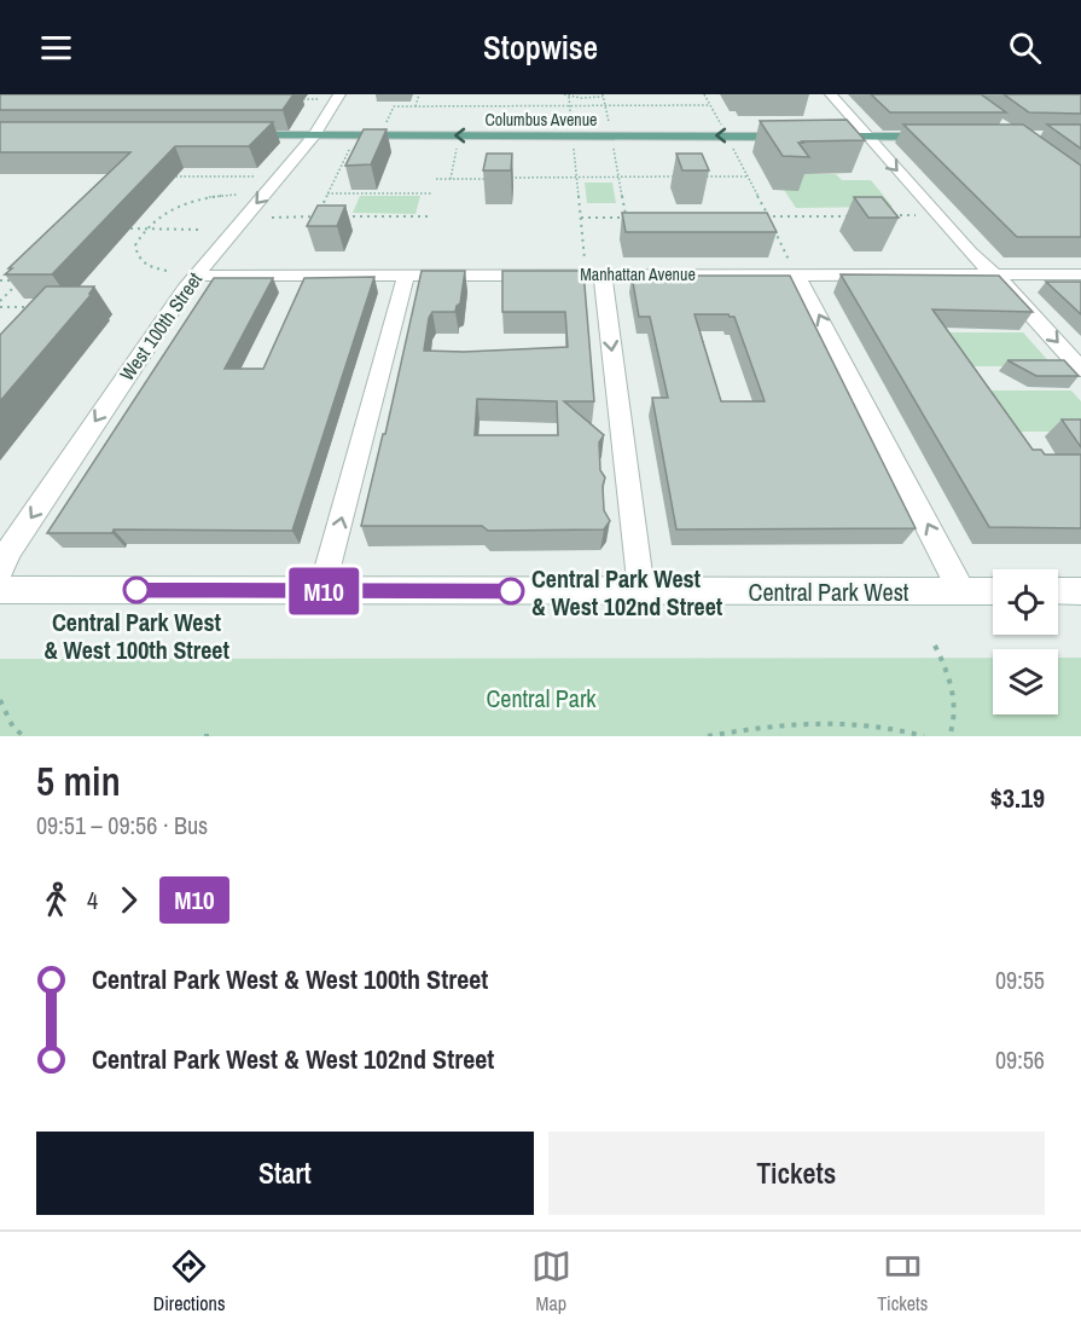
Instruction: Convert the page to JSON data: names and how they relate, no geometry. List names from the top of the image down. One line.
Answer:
{"streets":{"main road":["Columbus Avenue"],"street":["Manhattan Avenue","West 100th Street","Central Park West"]},"crossings":[["Columbus Avenue","West 100th Street"],["Manhattan Avenue","West 100th Street"]],"one_way":["Columbus Avenue","West 100th Street"],"parks":["Central Park"],"places":["Central Park West & West 100th Street","Central Park West & West 102nd Street"],"lines":["bus line M10"],"page":{"header":"Stopwise","on_map":"M10","heading":["5 min","09:51 – 09:56 · Bus","$3.19"],"legs":["4","M10"],"list":[{"name":"Central Park West & West 100th Street","value":"09:55"},{"name":"Central Park West & West 102nd Street","value":"09:56"}],"buttons":["Start","Tickets"],"tabs":["Directions","Map","Tickets"]}}
